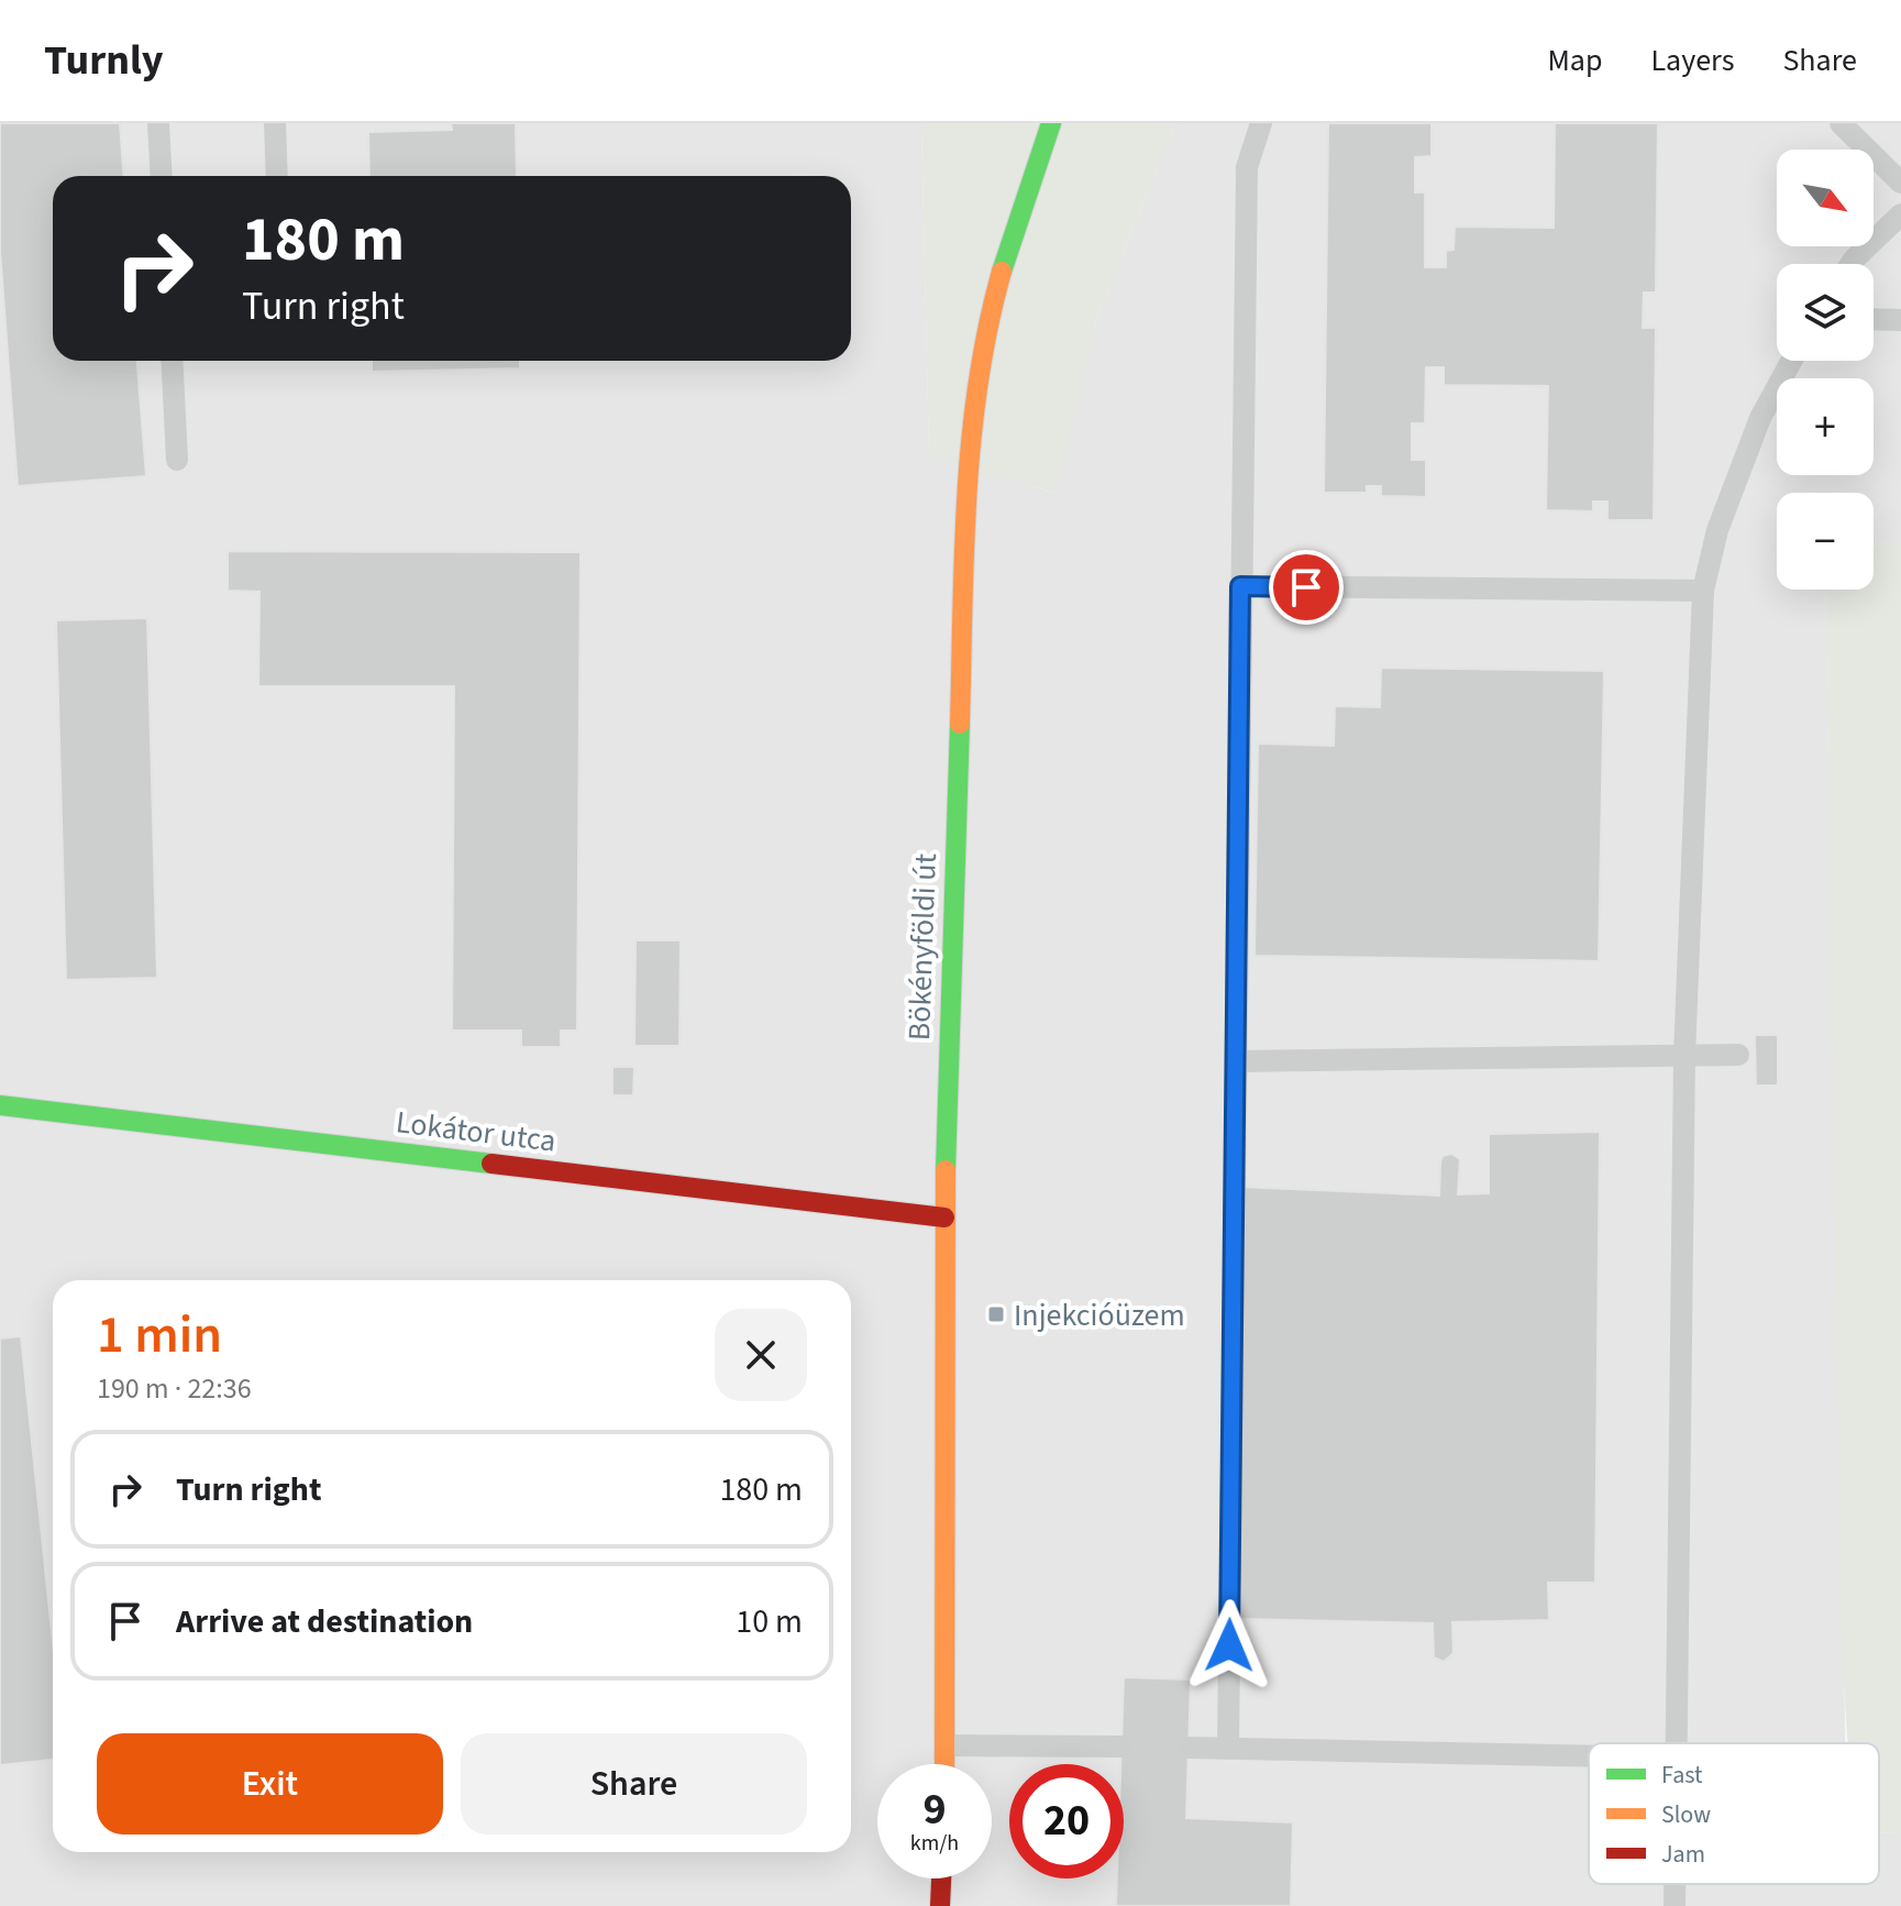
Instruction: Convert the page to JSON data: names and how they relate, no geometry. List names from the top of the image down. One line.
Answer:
{"streets":{"street":["Bökényföldi út","Lokátor utca"]},"crossings":[["Bökényföldi út","Lokátor utca"]],"places":{"transit":["Injekcióüzem"]},"legend":["Fast","Slow","Jam"],"north":"bottom right","page":{"header":"Turnly","nav":["Map","Layers","Share"],"map_buttons":["+","−"],"turn":["180 m","Turn right"],"heading":["1 min","190 m · 22:36"],"list":[{"name":"Turn right","value":"180 m"},{"name":"Arrive at destination","value":"10 m"}],"buttons":["Exit","Share"],"speed":"9 km/h","limit":"20"}}
